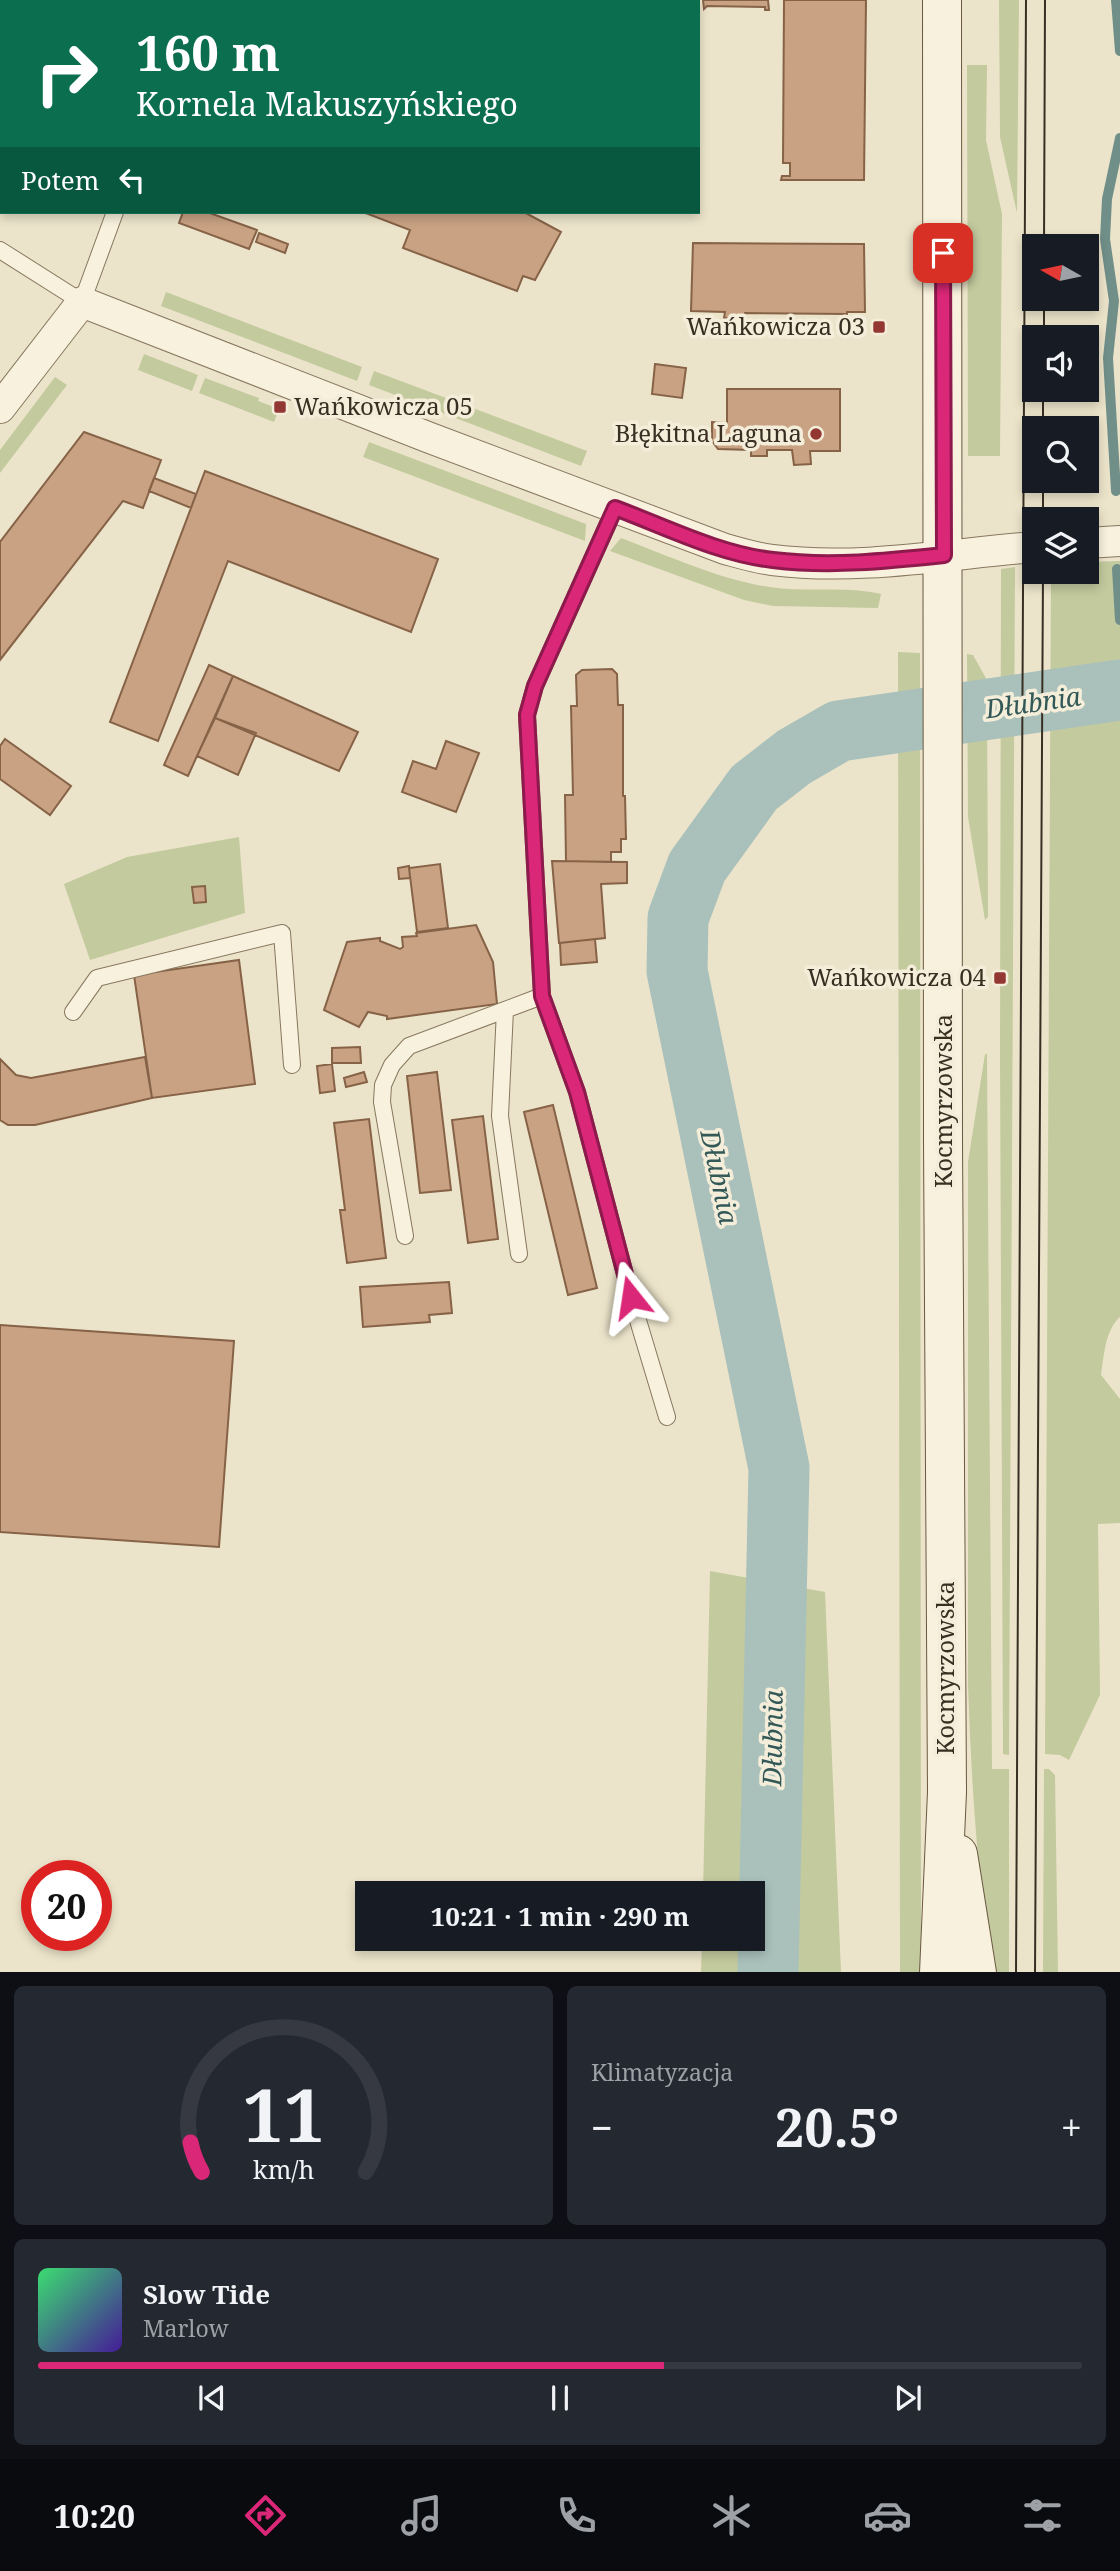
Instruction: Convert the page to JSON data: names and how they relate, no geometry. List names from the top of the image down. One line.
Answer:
{"streets":{"main road":["Kocmyrzowska"]},"water":["Dłubnia"],"places":{"transit":["Wańkowicza 03","Wańkowicza 05","Wańkowicza 04"],"other":["Błękitna Laguna"]},"north":"left","page":{"turn":["160 m","Kornela Makuszyńskiego"],"then":"Potem","limit":"20","trip":"10:21 · 1 min · 290 m","tile":"Klimatyzacja","heat":["−","20.5°","+"],"song":["Slow Tide","Marlow"],"tabs":"10:20","gauge":["11","km/h"]}}
